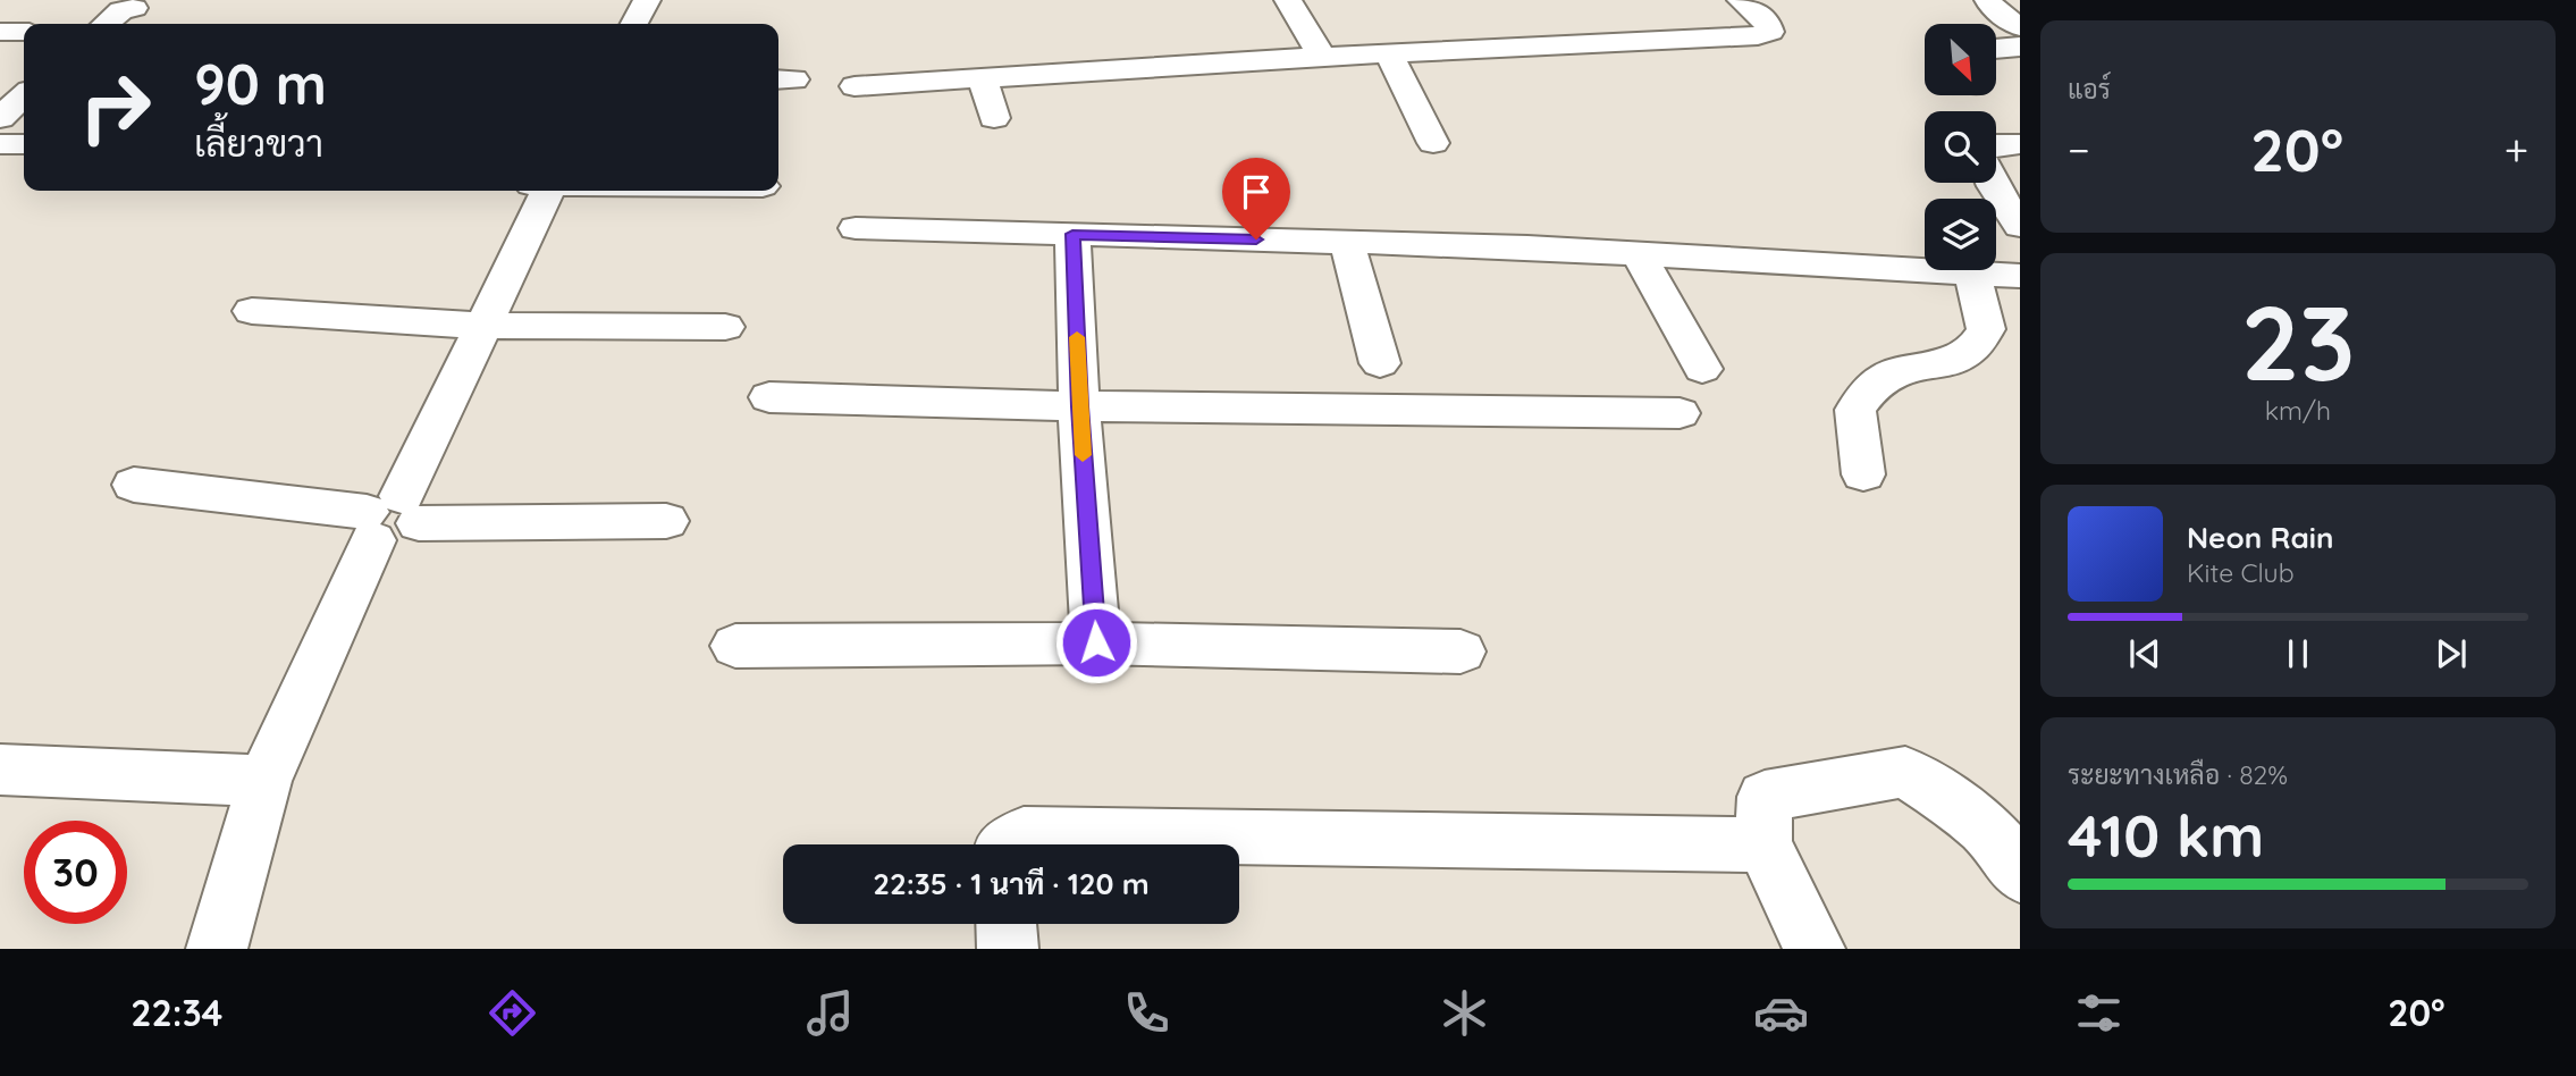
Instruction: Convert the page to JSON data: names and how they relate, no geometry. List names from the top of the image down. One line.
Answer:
{"north":"bottom right","page":{"tile":["แอร์",["23","km/h"],["ระยะทางเหลือ · 82%","410 km"]],"turn":["90 m","เลี้ยวขวา"],"heat":["−","20°","+"],"song":["Neon Rain","Kite Club"],"limit":"30","trip":"22:35 · 1 นาที · 120 m","tabs":["22:34","20°"]}}
